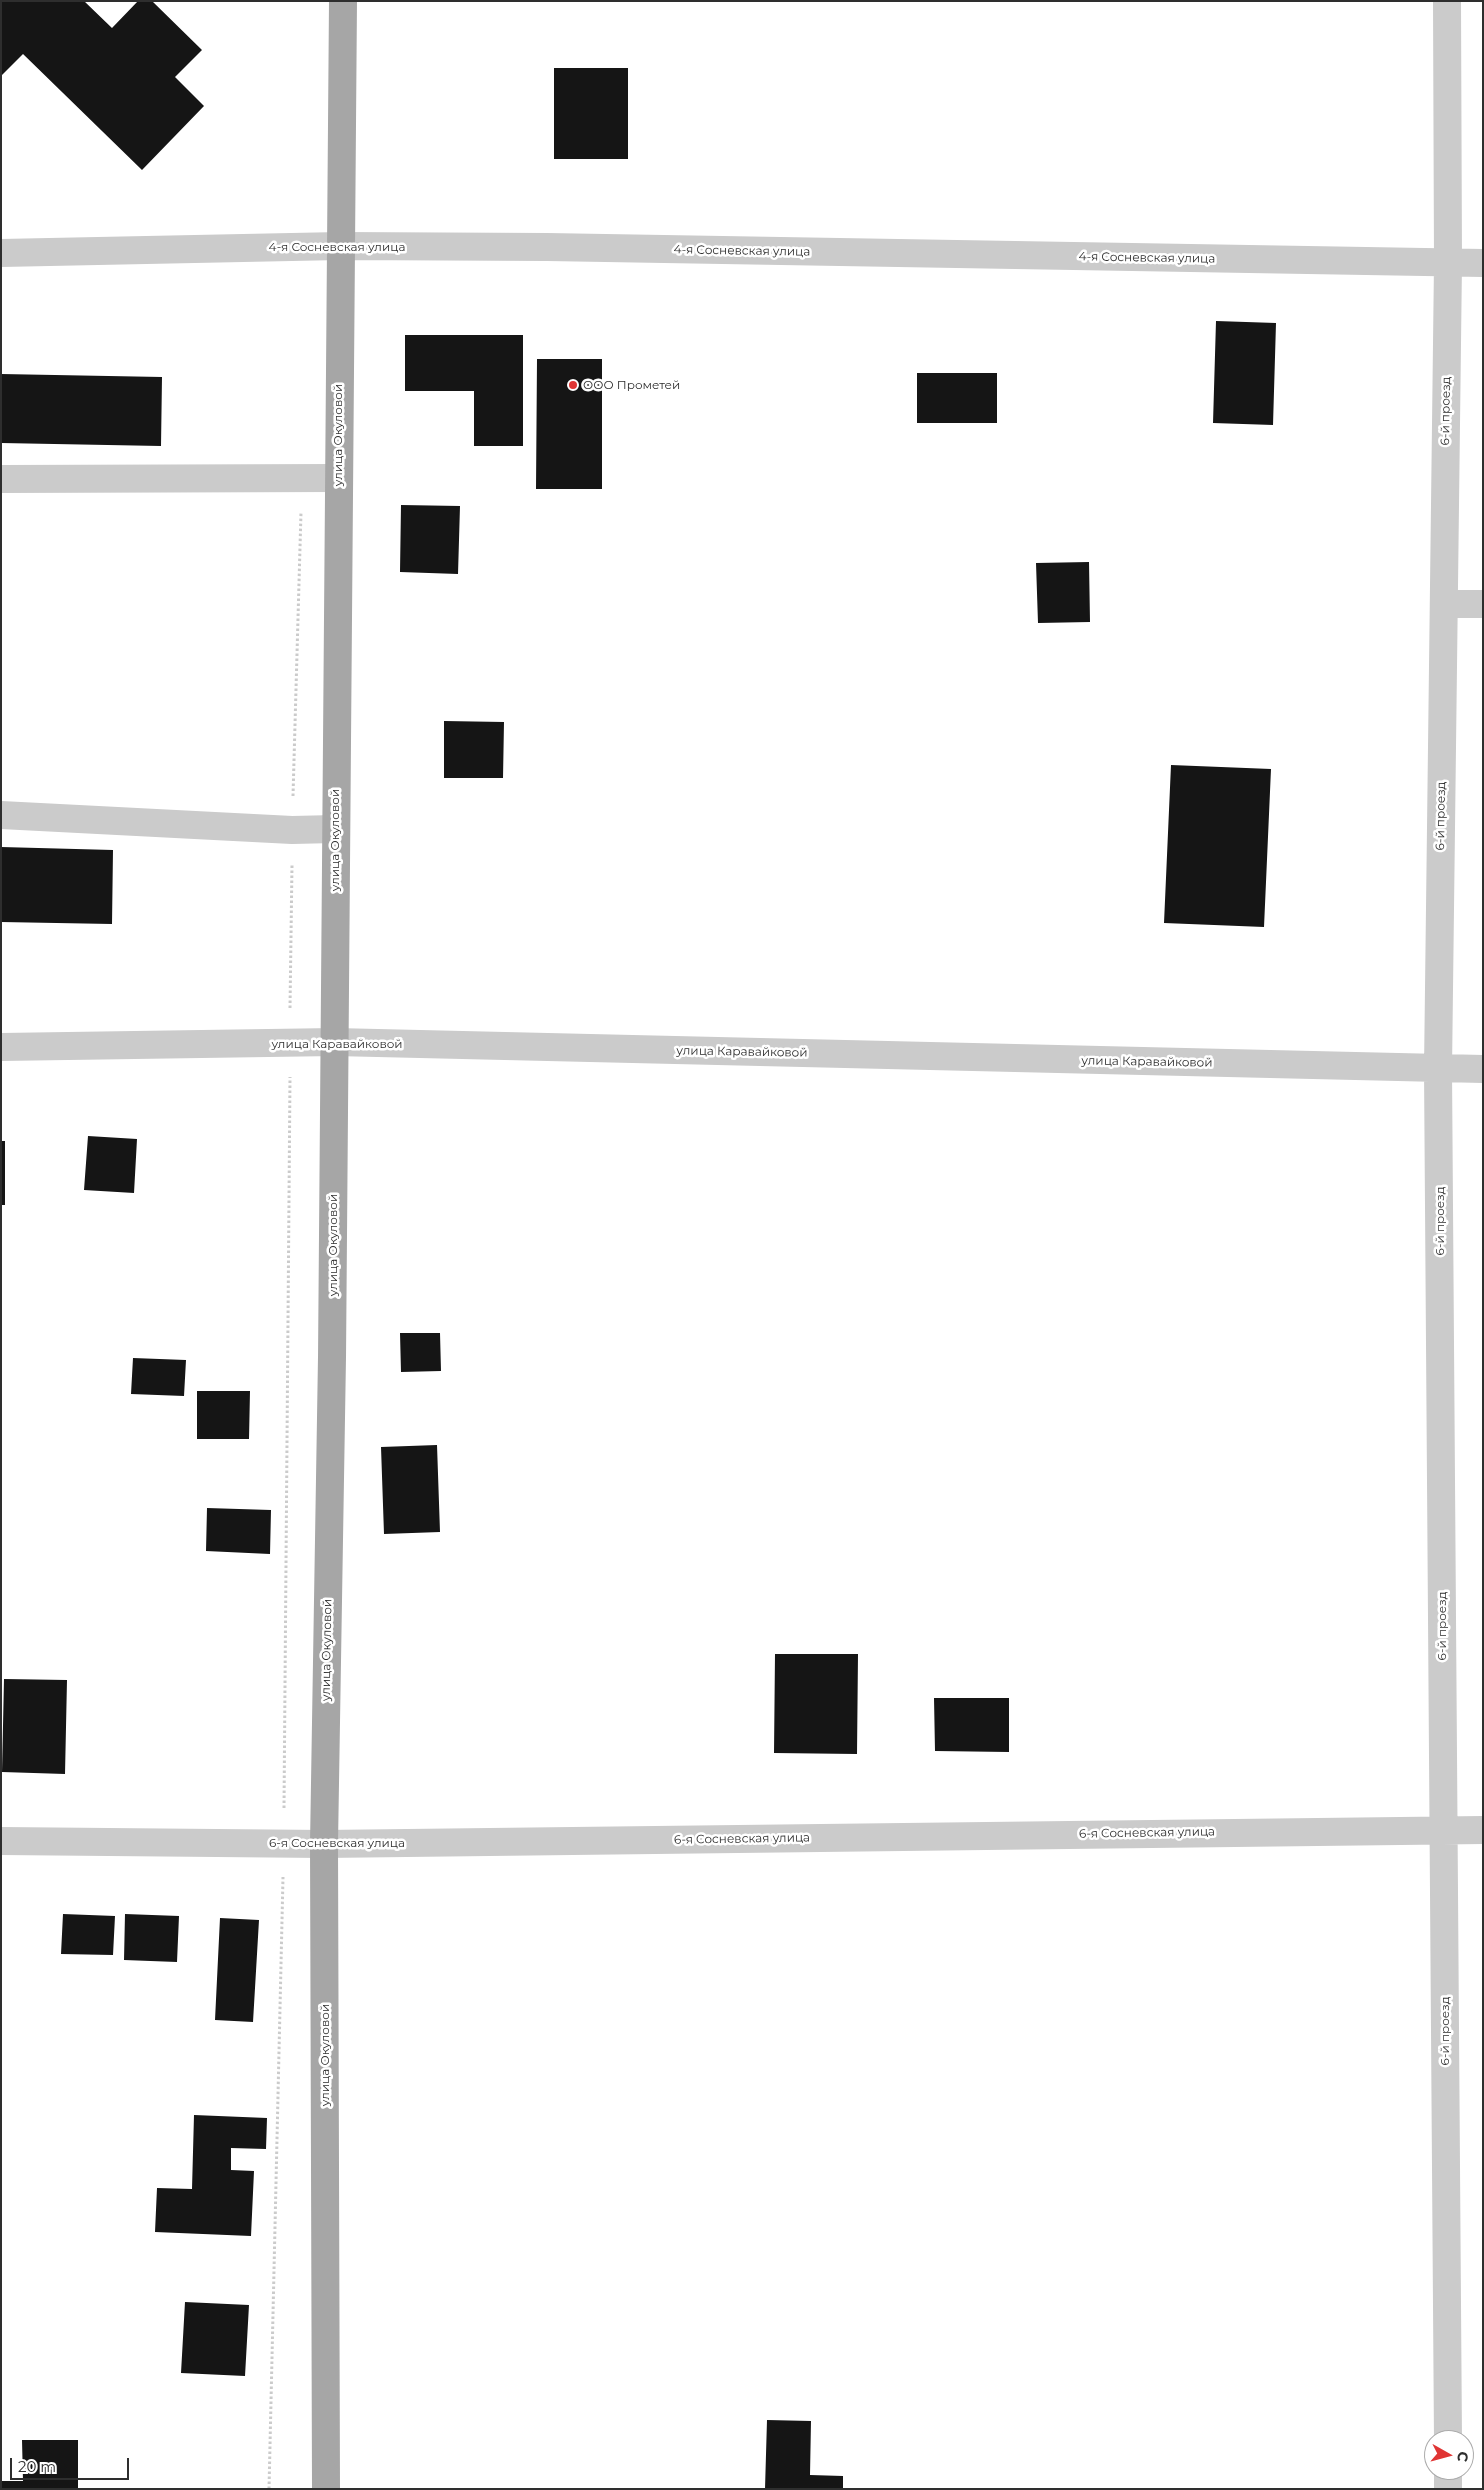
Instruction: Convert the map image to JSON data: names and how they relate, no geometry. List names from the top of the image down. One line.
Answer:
{"streets":{"main road":["улица Окуловой"],"street":["4-я Сосневская улица","6-й проезд","улица Каравайковой","6-я Сосневская улица"]},"crossings":[["4-я Сосневская улица","6-й проезд"],["4-я Сосневская улица","улица Окуловой"],["6-й проезд","улица Каравайковой"],["6-й проезд","6-я Сосневская улица"],["улица Окуловой","улица Каравайковой"],["улица Окуловой","6-я Сосневская улица"]],"places":["ООО Прометей"],"scale_bar":"20 m","north":"right"}
